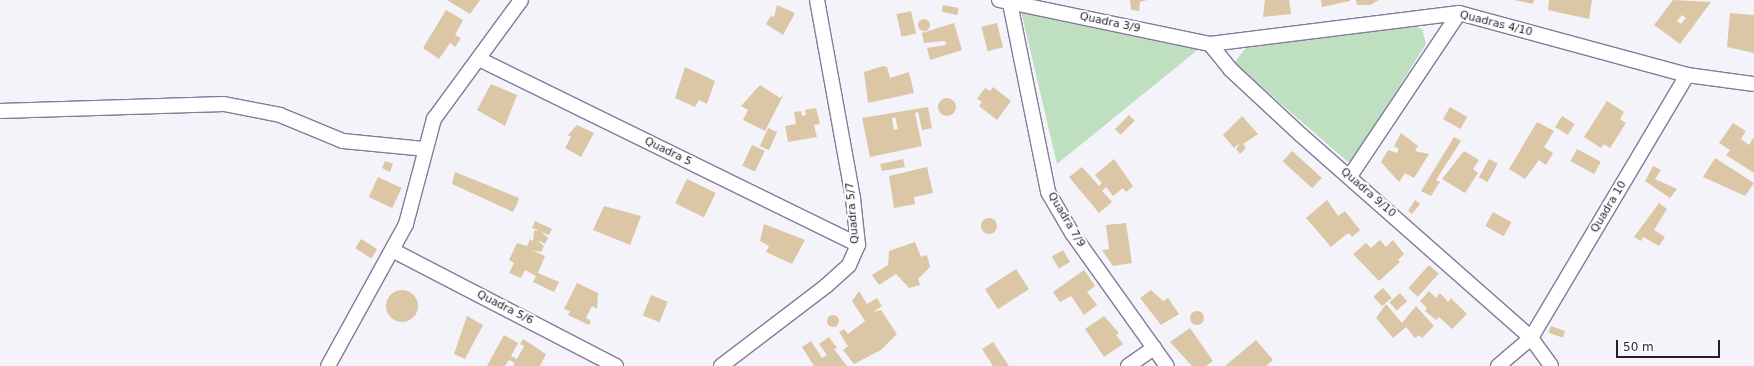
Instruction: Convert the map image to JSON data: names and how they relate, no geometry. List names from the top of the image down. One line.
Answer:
{"streets":{"street":["Quadra 3/9","Quadras 4/10","Quadra 5","Quadra 9/10","Quadra 10","Quadra 5/7","Quadra 7/9","Quadra 5/6"]},"crossings":[["Quadra 3/9","Quadras 4/10"],["Quadra 3/9","Quadra 9/10"],["Quadra 3/9","Quadra 7/9"],["Quadras 4/10","Quadra 9/10"],["Quadras 4/10","Quadra 10"],["Quadra 5","Quadra 5/7"],["Quadra 9/10","Quadra 10"]],"scale_bar":"50 m"}
